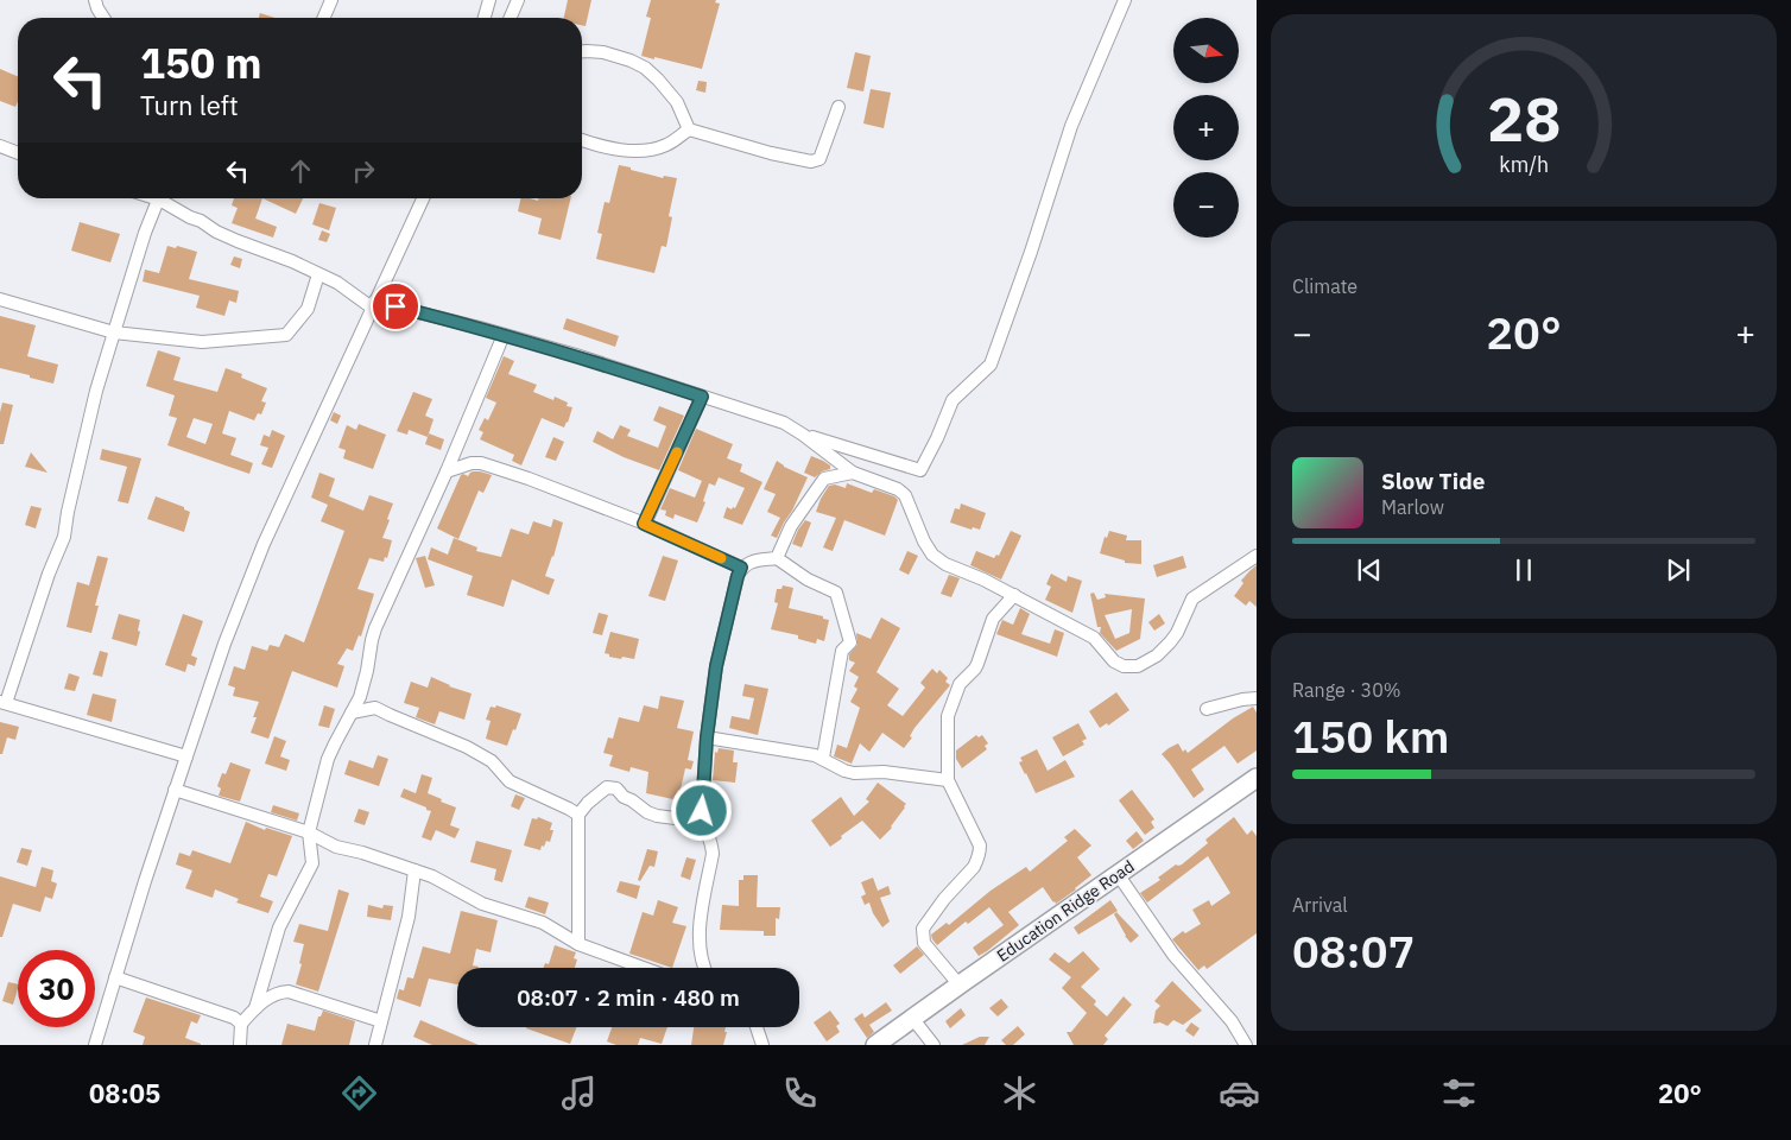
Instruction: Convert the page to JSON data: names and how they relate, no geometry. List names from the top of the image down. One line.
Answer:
{"streets":{"main road":["Education Ridge Road"]},"north":"right","page":{"map_buttons":["+","−"],"turn":["150 m","Turn left"],"tile":["Climate",["Range · 30%","150 km"],["Arrival","08:07"]],"heat":["−","20°","+"],"song":["Slow Tide","Marlow"],"limit":"30","trip":"08:07 · 2 min · 480 m","tabs":["08:05","20°"],"gauge":["28","km/h"]}}
